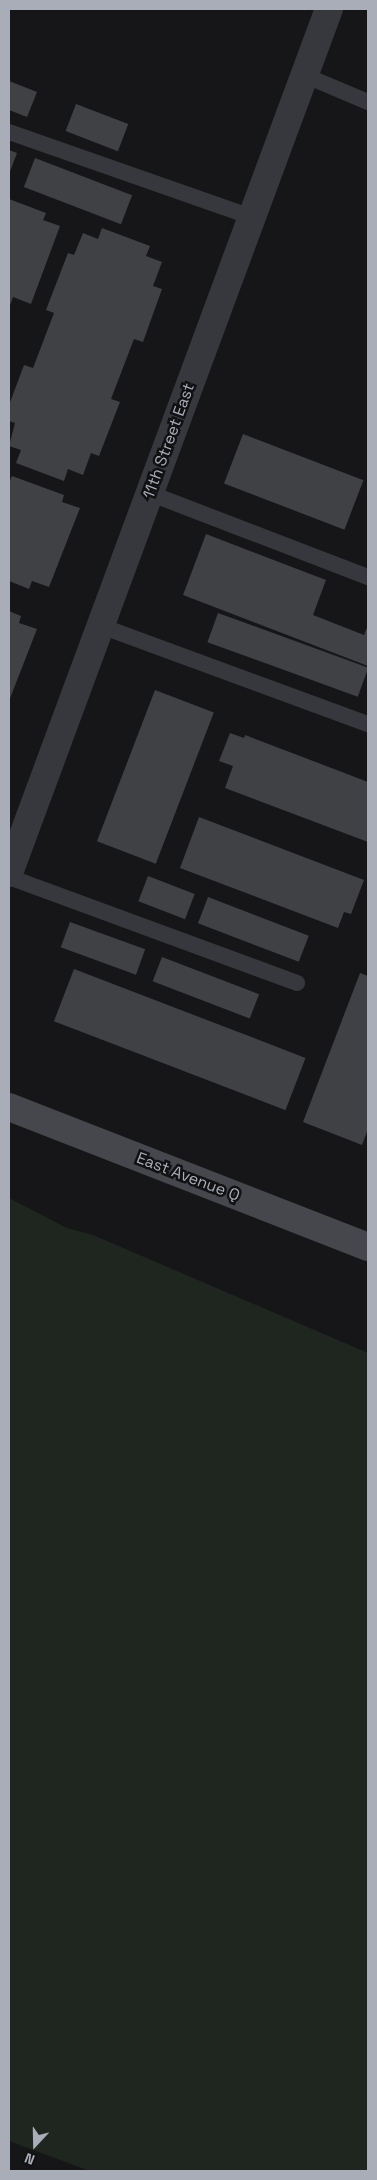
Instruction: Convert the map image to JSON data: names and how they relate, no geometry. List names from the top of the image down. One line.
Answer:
{"streets":{"main road":["East Avenue Q"],"street":["11th Street East"]},"north":"bottom"}
